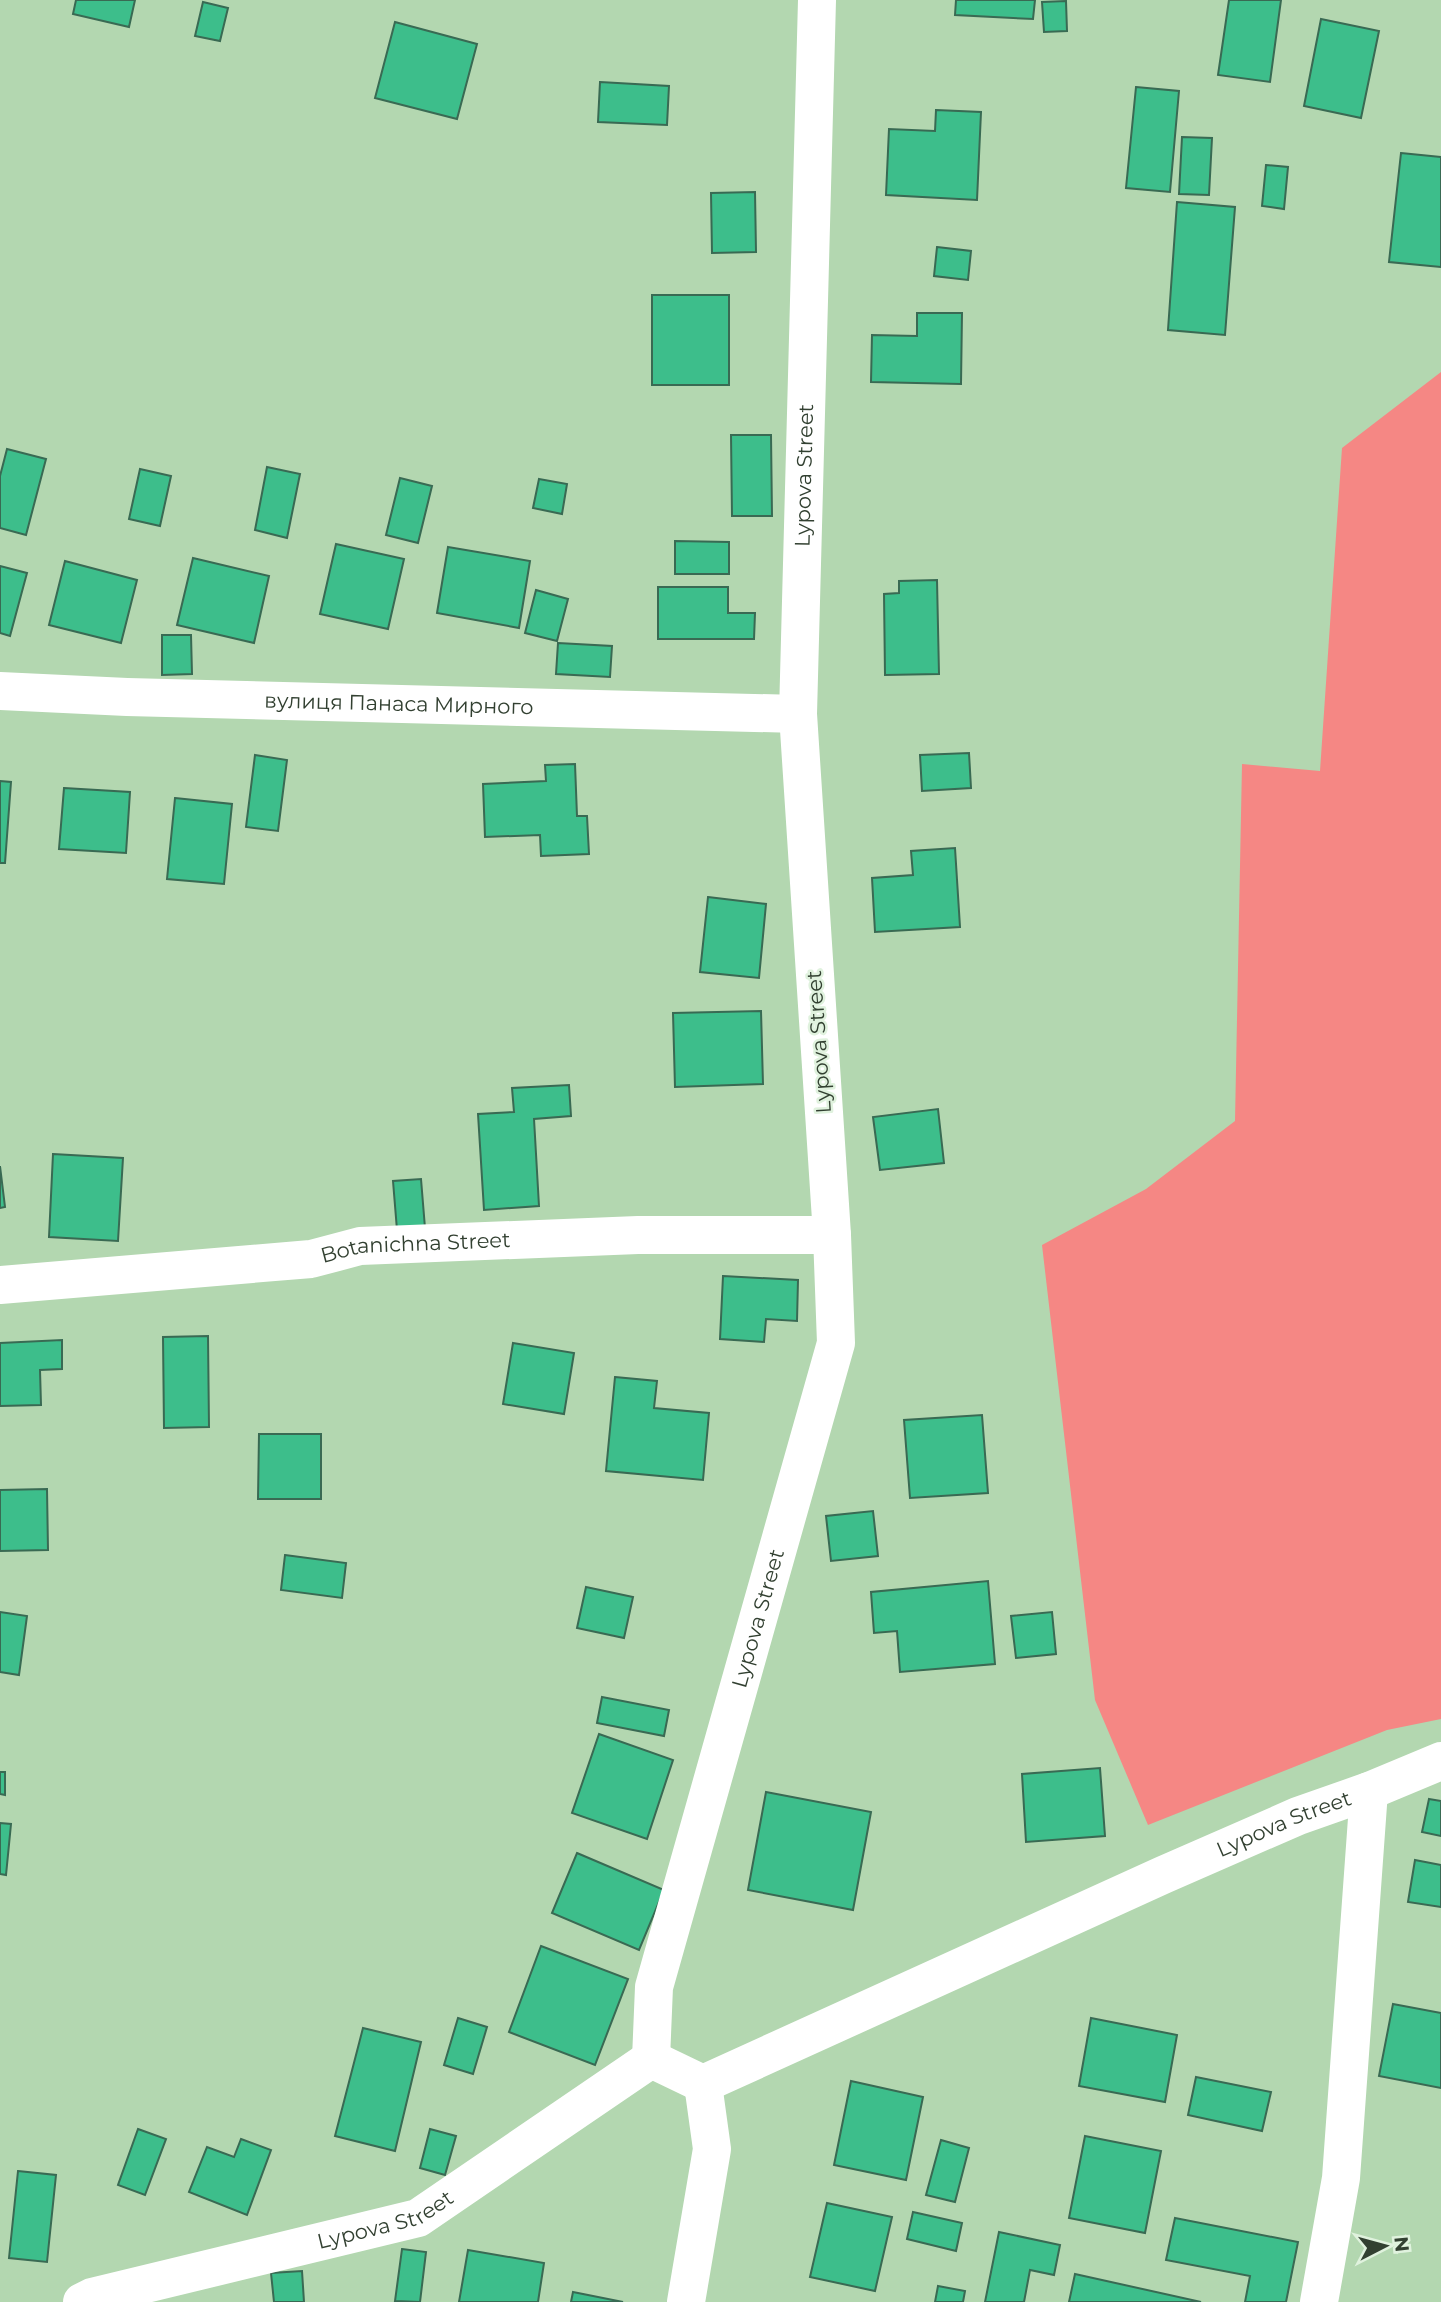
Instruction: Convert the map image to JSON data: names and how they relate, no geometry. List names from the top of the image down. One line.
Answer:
{"streets":{"street":["Lypova Street","вулиця Панаса Мирного","Botanichna Street"]},"crossings":[["Lypova Street","вулиця Панаса Мирного"],["Lypova Street","Botanichna Street"]],"north":"right"}
